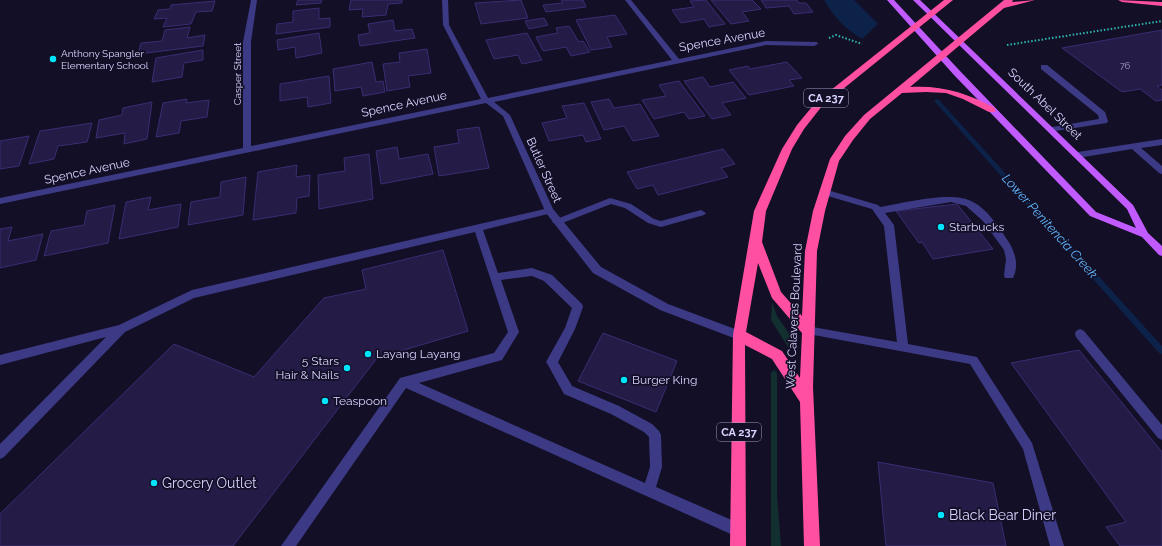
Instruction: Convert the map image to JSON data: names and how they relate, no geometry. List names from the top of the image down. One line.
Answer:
{"streets":{"highway":["CA 237","West Calaveras Boulevard"],"main road":["South Abel Street"],"street":["Spence Avenue","Casper Street","Butler Street"]},"crossings":[["Spence Avenue","Casper Street"],["Spence Avenue","Butler Street"],["CA 237","South Abel Street"],["CA 237","Butler Street"],["South Abel Street","West Calaveras Boulevard"]],"water":["Lower Penitencia Creek"],"places":["Anthony Spangler Elementary School","Starbucks","Layang Layang","5 Stars Hair & Nails","Burger King","Teaspoon","Grocery Outlet","Black Bear Diner"],"house_numbers":["76"]}
